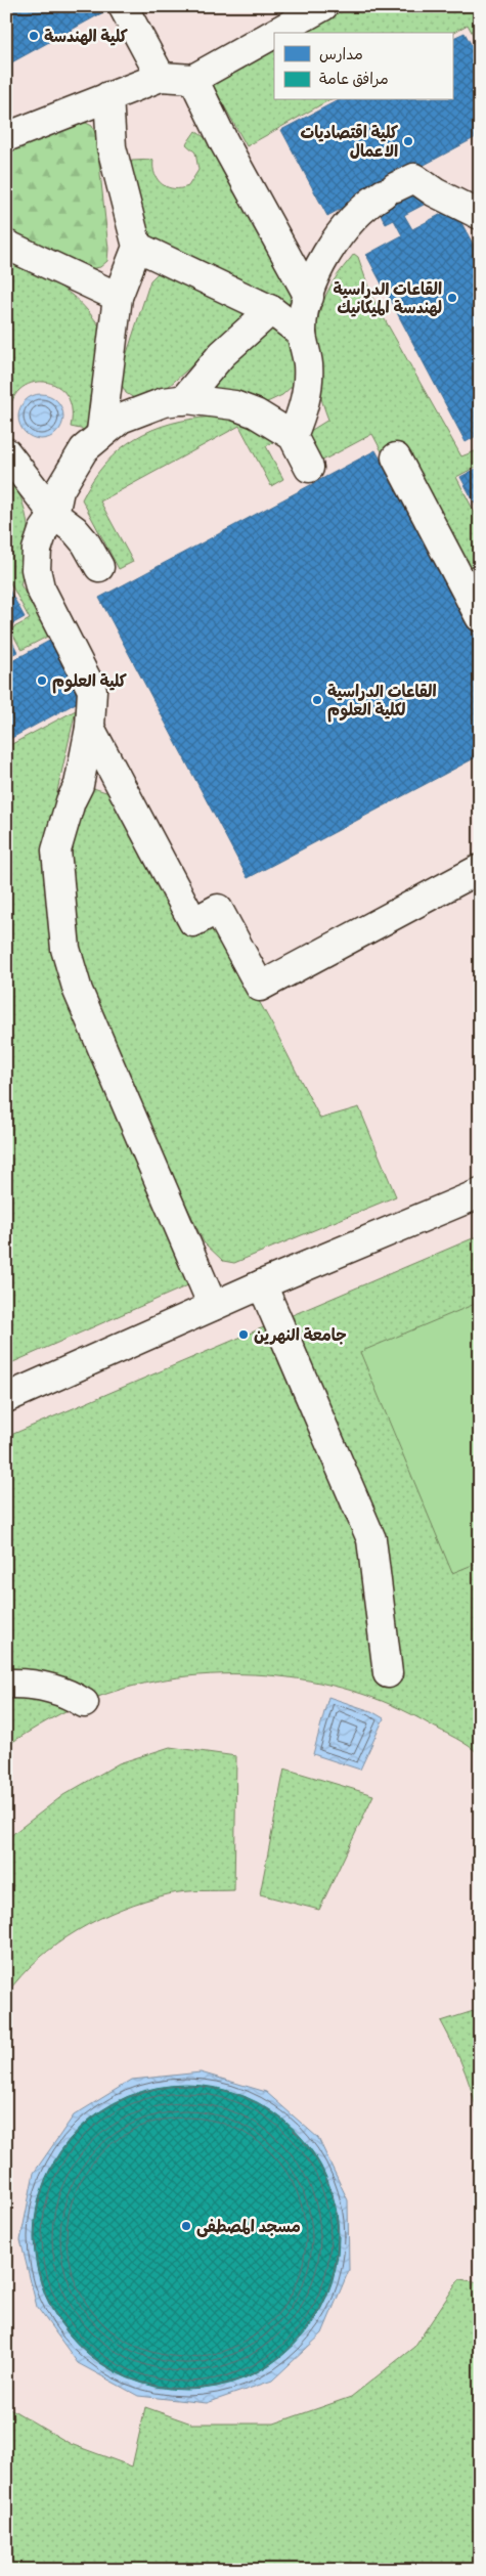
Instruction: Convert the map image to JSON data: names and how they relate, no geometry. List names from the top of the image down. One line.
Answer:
{"places":["كلية الهندسة","كلية اقتصاديات الاعمال","القاعات الدراسية لهندسة الميكانيك","كلية العلوم","القاعات الدراسية لكلية العلوم","جامعة النهرين","مسجد المصطفى"],"legend":["مدارس","مرافق عامة"]}
